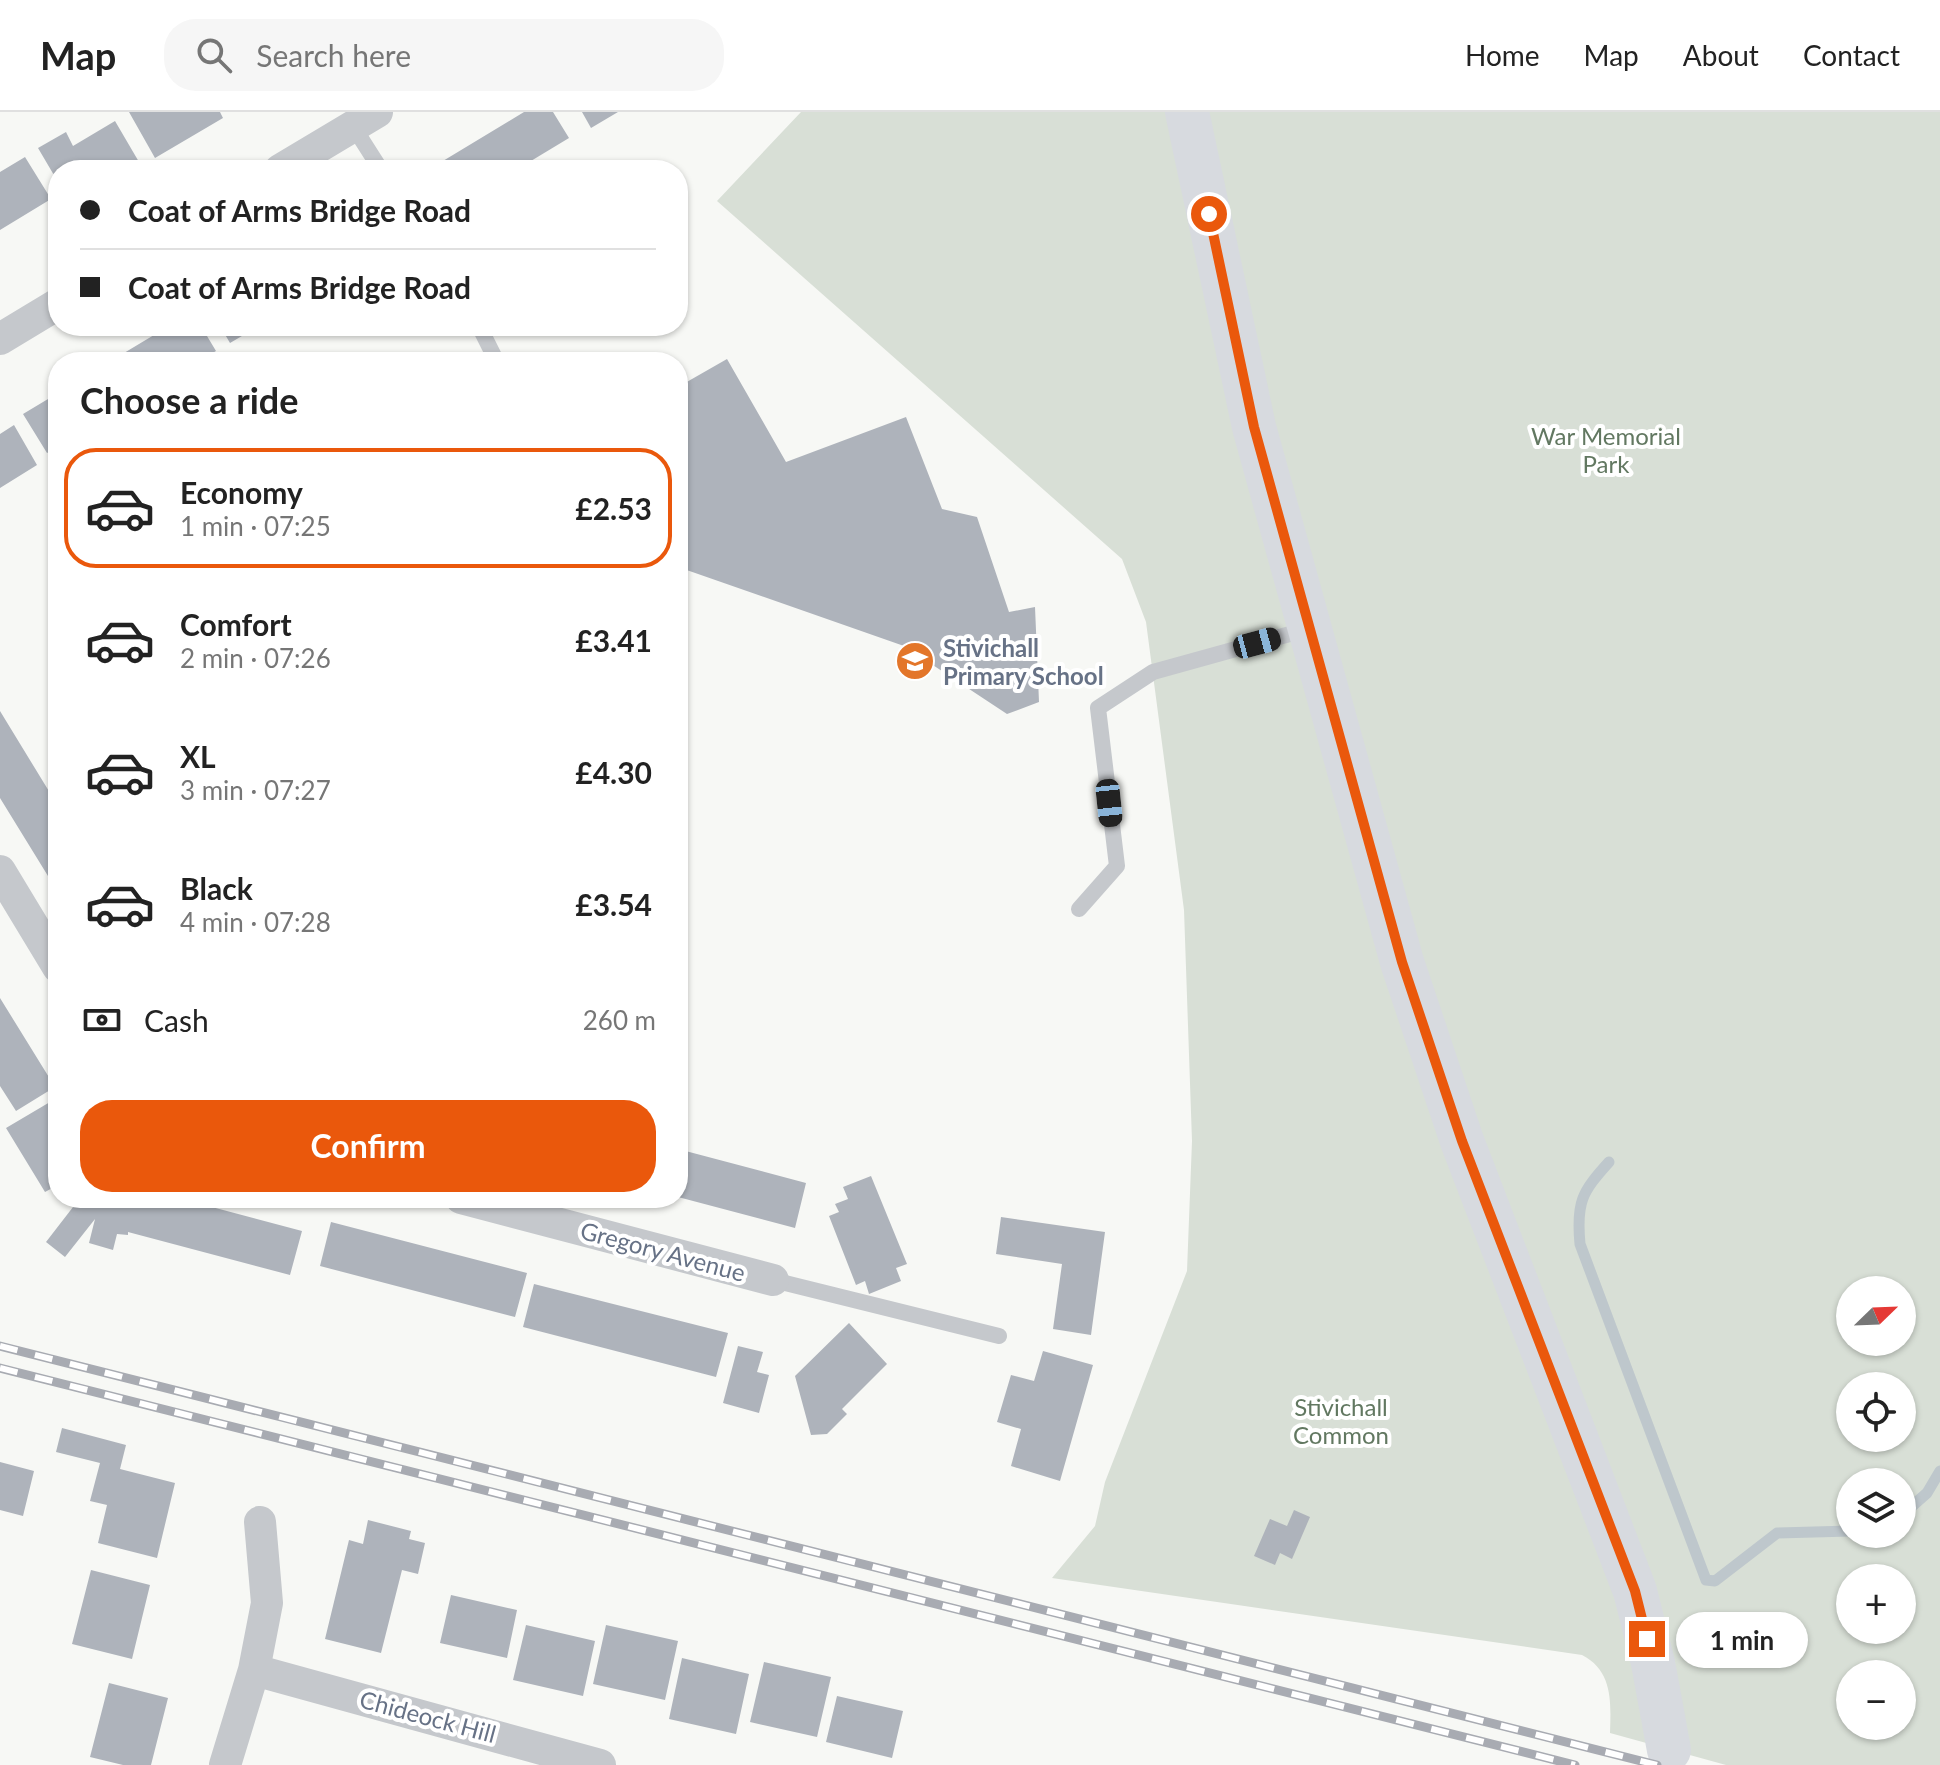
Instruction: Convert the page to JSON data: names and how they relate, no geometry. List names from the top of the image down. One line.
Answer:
{"streets":{"street":["Gregory Avenue","Chideock Hill"]},"parks":["War Memorial Park","Stivichall Common"],"places":{"school or university":["Stivichall Primary School"]},"north":"top right","page":{"header":"Map","search":"Search here","nav":["Home","Map","About","Contact"],"banner":["Coat of Arms Bridge Road","Coat of Arms Bridge Road"],"heading":"Choose a ride","list":[{"name":"Economy","note":"1 min · 07:25","value":"£2.53"},{"name":"Comfort","note":"2 min · 07:26","value":"£3.41"},{"name":"XL","note":"3 min · 07:27","value":"£4.30"},{"name":"Black","note":"4 min · 07:28","value":"£3.54"}],"pay":["Cash","260 m"],"buttons":"Confirm","map_buttons":["+","−"],"bubble":"1 min"}}
